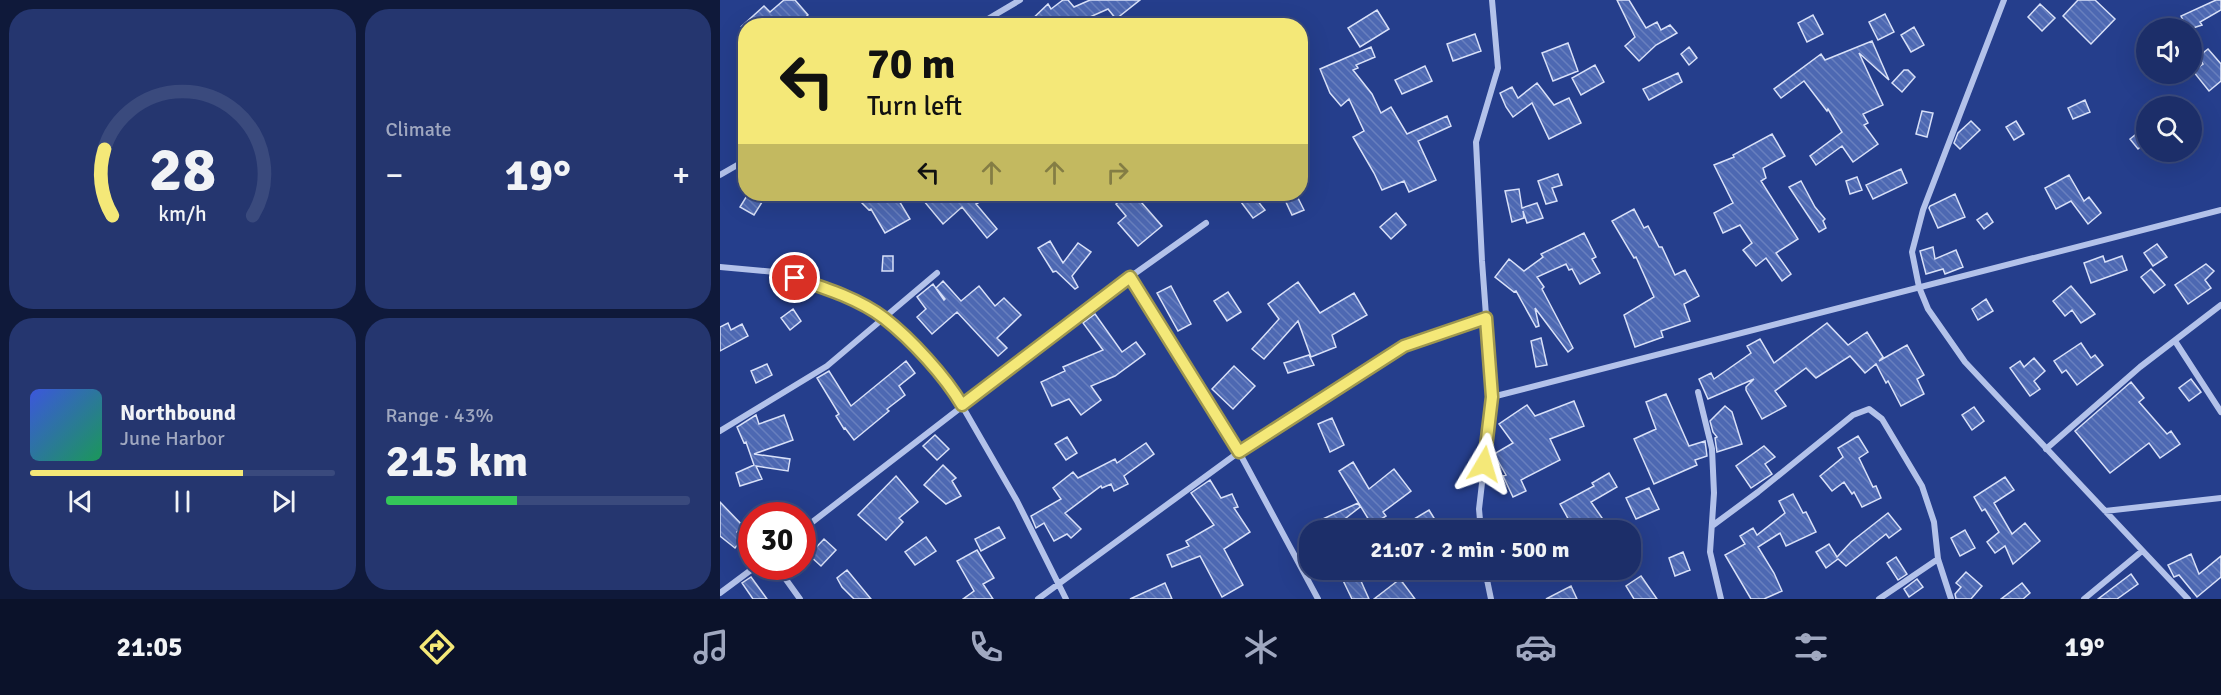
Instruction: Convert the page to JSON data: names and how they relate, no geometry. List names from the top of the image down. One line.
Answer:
{"page":{"tile":["Climate",["Range · 43%","215 km"]],"turn":["70 m","Turn left"],"heat":["−","19°","+"],"song":["Northbound","June Harbor"],"limit":"30","trip":"21:07 · 2 min · 500 m","tabs":["21:05","19°"],"gauge":["28","km/h"]}}
